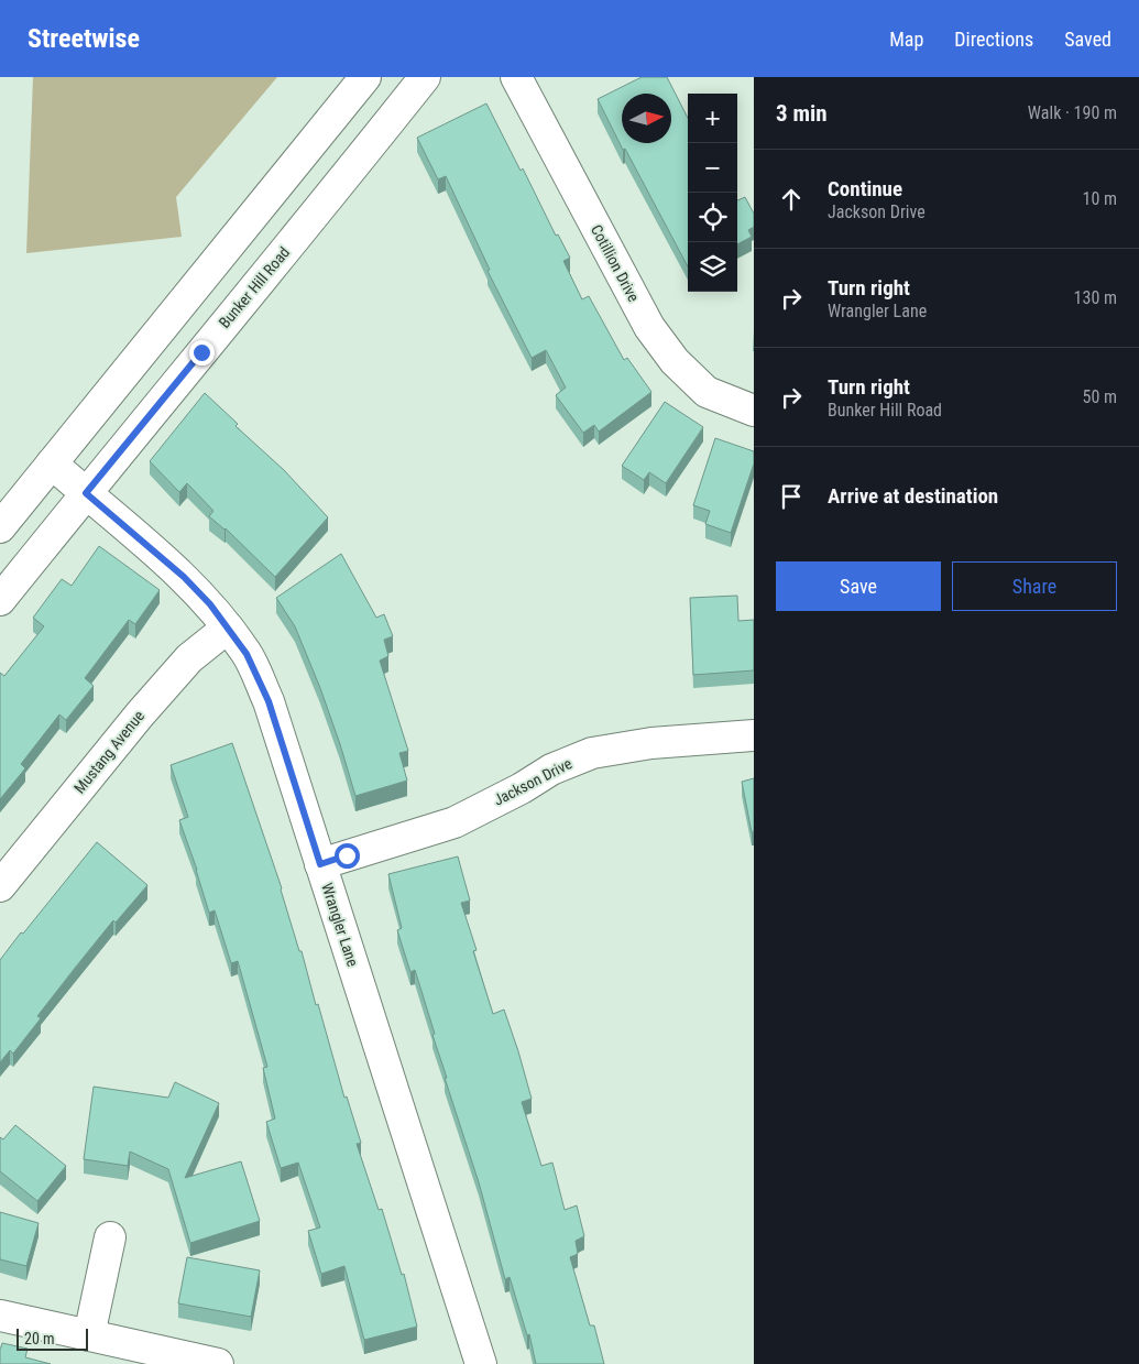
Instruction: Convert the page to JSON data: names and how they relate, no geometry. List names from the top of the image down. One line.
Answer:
{"streets":{"street":["Cotillion Drive","Bunker Hill Road","Mustang Avenue","Jackson Drive","Wrangler Lane"]},"crossings":[["Bunker Hill Road","Wrangler Lane"],["Mustang Avenue","Wrangler Lane"],["Jackson Drive","Wrangler Lane"]],"scale_bar":"20 m","north":"right","page":{"header":"Streetwise","nav":["Map","Directions","Saved"],"heading":["3 min","Walk · 190 m"],"map_buttons":["+","−"],"list":[["Continue","Jackson Drive","10 m"],["Turn right","Wrangler Lane","130 m"],["Turn right","Bunker Hill Road","50 m"],"Arrive at destination"],"buttons":["Save","Share"],"scale":"20 m"}}
